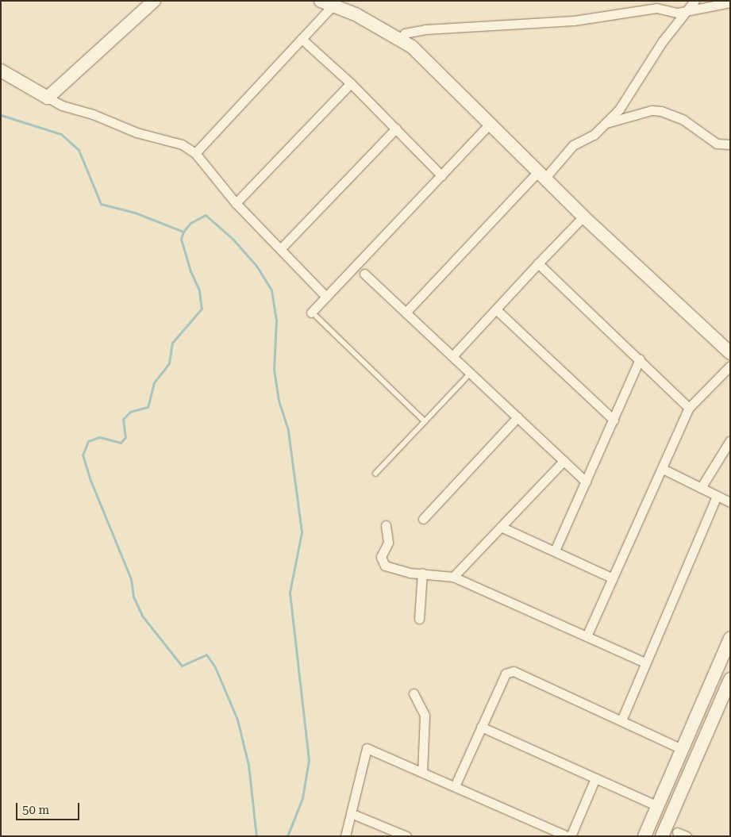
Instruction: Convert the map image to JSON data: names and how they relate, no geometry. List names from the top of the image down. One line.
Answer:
{"scale_bar":"50 m"}
